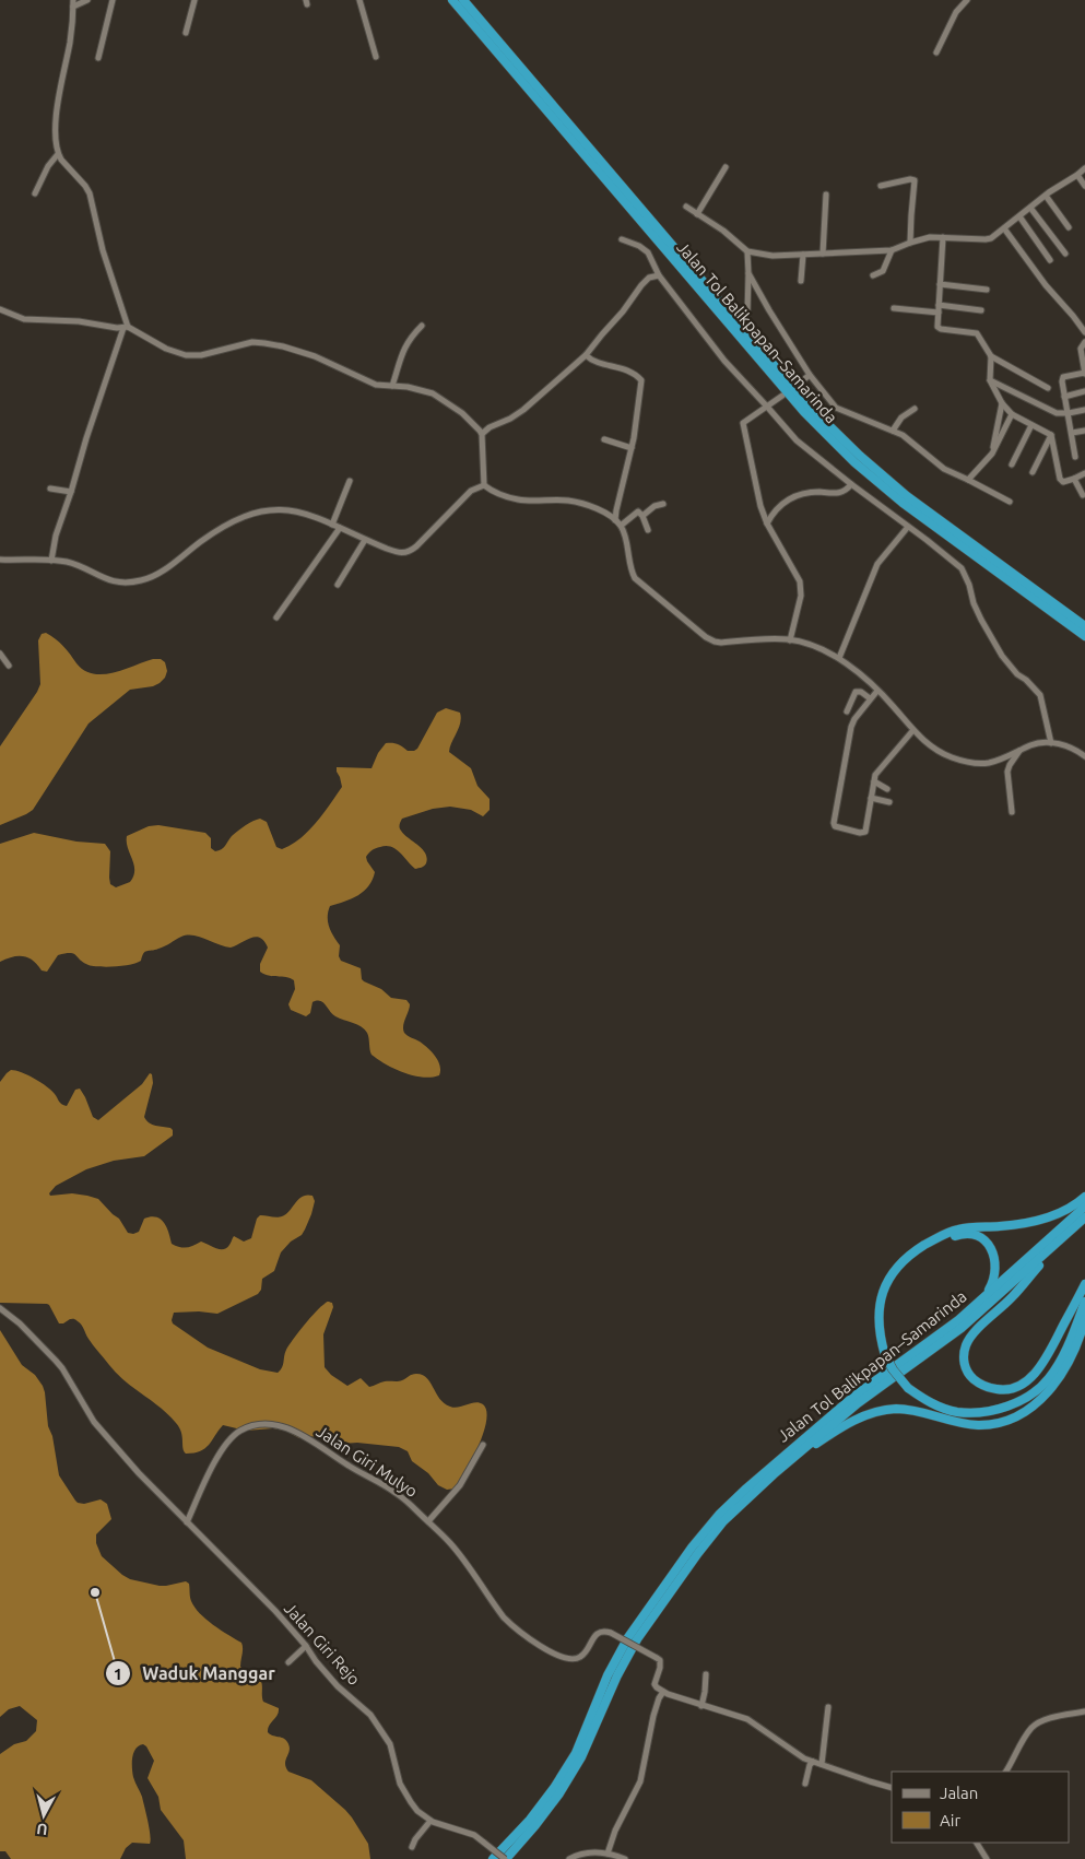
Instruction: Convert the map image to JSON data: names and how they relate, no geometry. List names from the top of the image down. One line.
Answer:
{"streets":{"highway":["Jalan Tol Balikpapan–Samarinda"],"street":["Jalan Giri Mulyo","Jalan Giri Rejo"]},"crossings":[["Jalan Tol Balikpapan–Samarinda","Jalan Giri Rejo"],["Jalan Giri Mulyo","Jalan Giri Rejo"]],"places":["Waduk Manggar"],"legend":["Jalan","Air"],"north":"bottom"}
